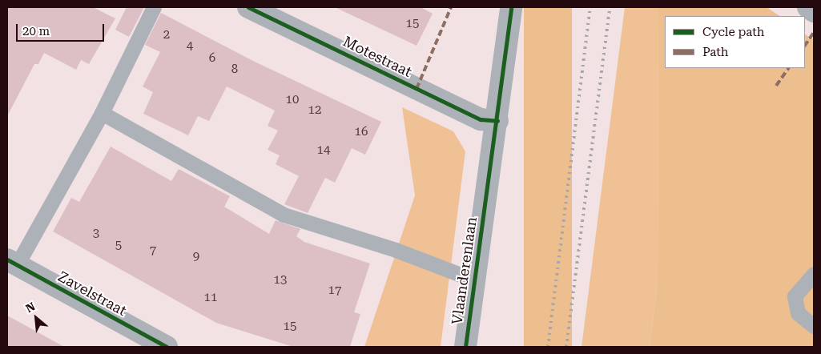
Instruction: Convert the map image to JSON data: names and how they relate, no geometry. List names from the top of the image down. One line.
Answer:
{"streets":{"street":["Motestraat","Vlaanderenlaan","Zavelstraat"]},"crossings":[["Motestraat","Vlaanderenlaan"]],"house_numbers":["15","2","4","6","8","10","12","16","14","3","5","7","9","13","17","11","15"],"legend":["Cycle path","Path"],"scale_bar":"20 m","north":"top left"}
